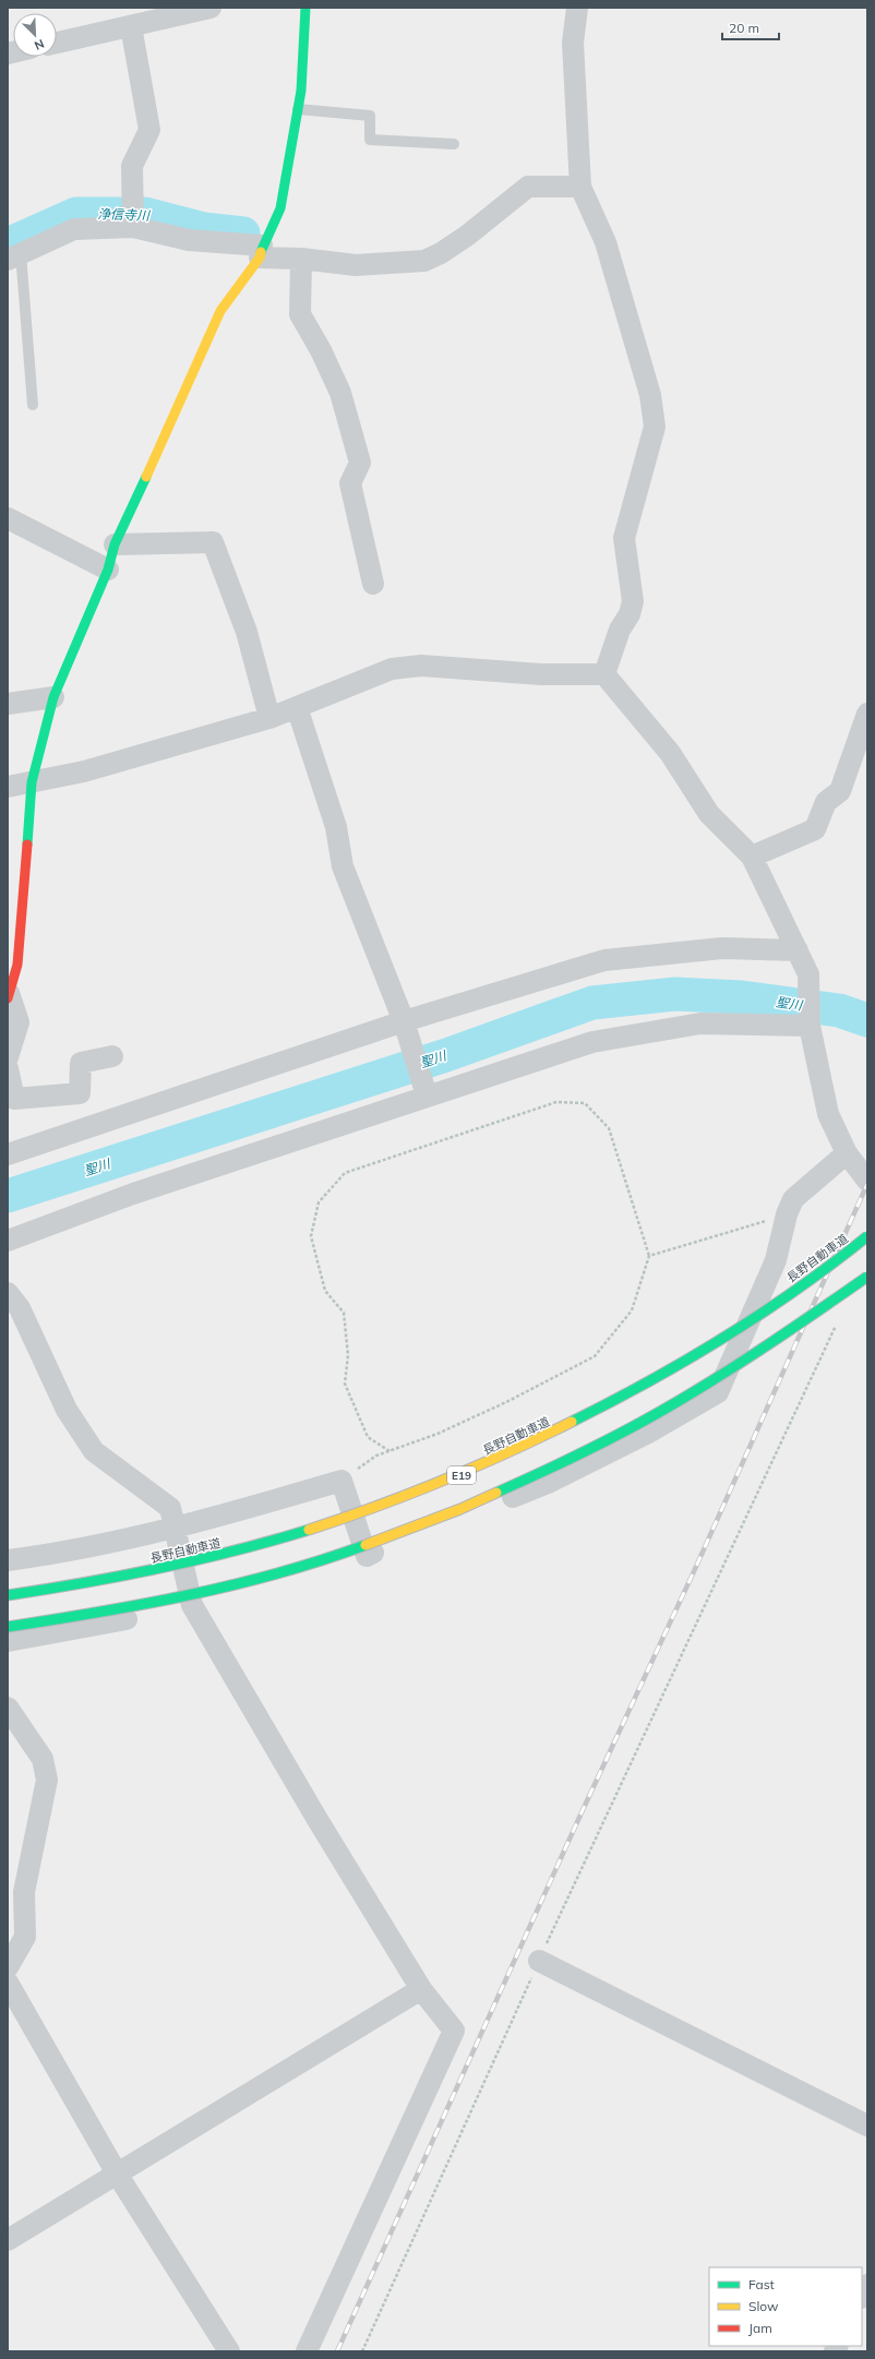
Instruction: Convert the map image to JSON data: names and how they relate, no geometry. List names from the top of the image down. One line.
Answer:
{"streets":{"main road":["長野自動車道","E19"]},"water":["浄信寺川","聖川"],"legend":["Fast","Slow","Jam"],"scale_bar":"20 m","north":"bottom right"}
